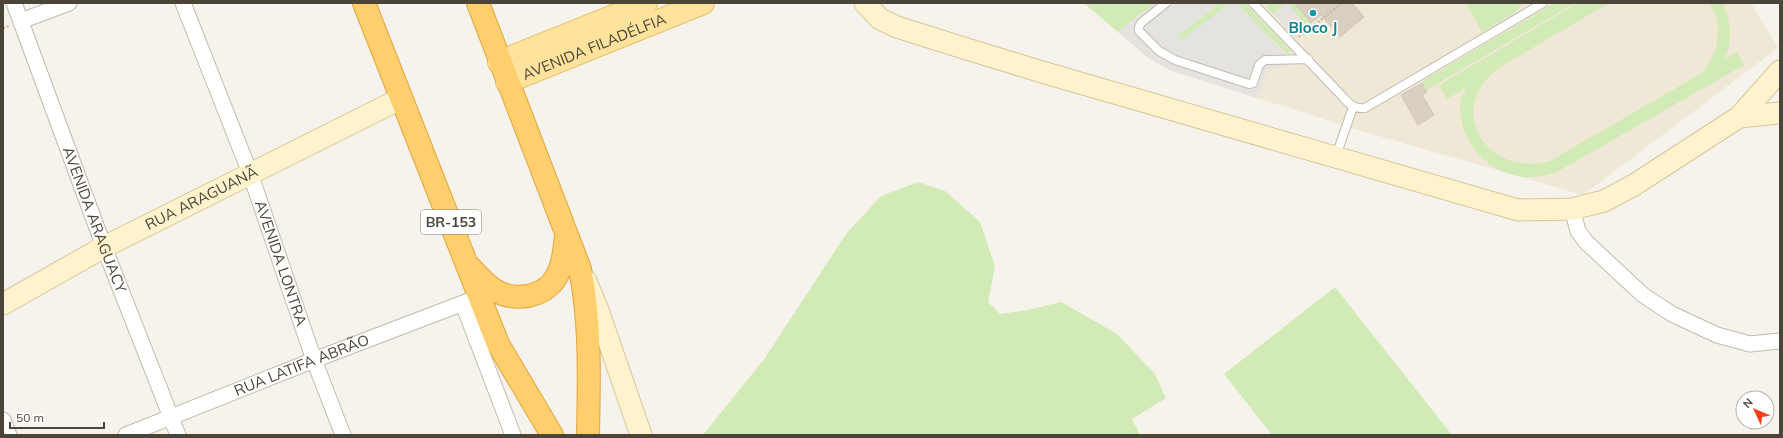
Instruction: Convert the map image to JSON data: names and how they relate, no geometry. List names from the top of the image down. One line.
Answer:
{"streets":{"highway":["BR-153"],"main road":["AVENIDA FILADÉLFIA"],"street":["RUA ARAGUANÃ","AVENIDA ARAGUACY","AVENIDA LONTRA","RUA LATIFA ABRÃO"]},"crossings":[["RUA ARAGUANÃ","AVENIDA ARAGUACY"],["RUA ARAGUANÃ","BR-153"],["RUA ARAGUANÃ","AVENIDA LONTRA"],["AVENIDA ARAGUACY","RUA LATIFA ABRÃO"],["BR-153","RUA LATIFA ABRÃO"],["AVENIDA LONTRA","RUA LATIFA ABRÃO"]],"places":["Bloco J"],"scale_bar":"50 m","north":"top left"}
